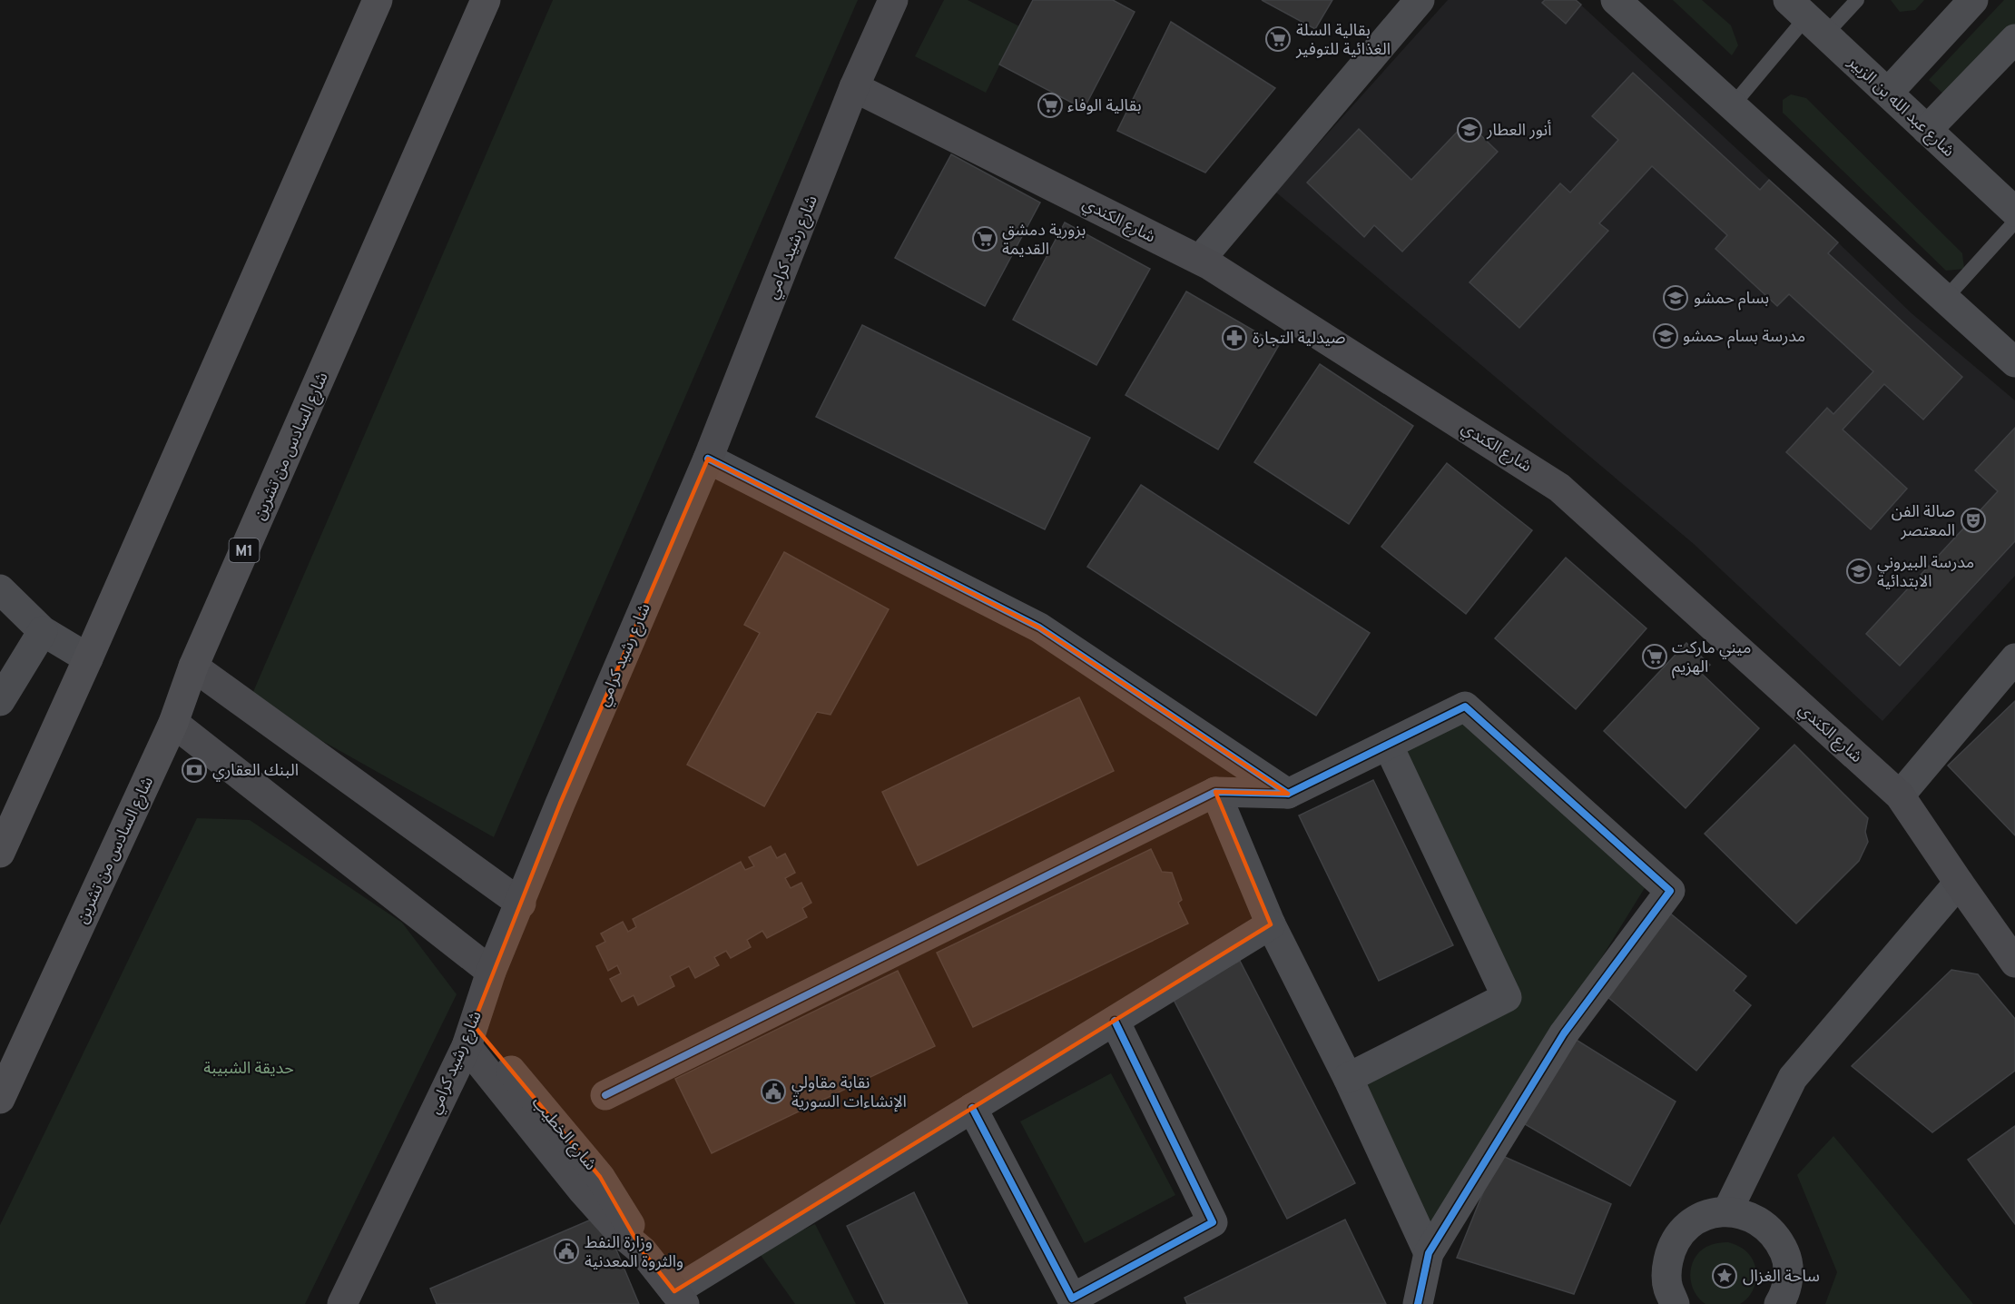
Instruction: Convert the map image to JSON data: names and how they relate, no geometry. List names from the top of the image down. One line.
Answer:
{"streets":{"highway":["شارع السادس من تشرين","M1"],"main road":["شارع الكندي","شارع رشيد كرامي","شارع الخطيب"],"street":["شارع عبد الله بن الزبير"]},"crossings":[["شارع الكندي","شارع رشيد كرامي"],["شارع رشيد كرامي","شارع الخطيب"]],"parks":["حديقة الشبيبة"],"places":{"supermarket":["بقالية السلة الغذائية للتوفير","بقالية الوفاء","بزورية دمشق القديمة","ميني ماركت الهزيم"],"school or university":["أنور العطار","بسام حمشو","مدرسة بسام حمشو","مدرسة البيروني الابتدائية"],"pharmacy":["صيدلية التجارة"],"theatre":["صالة الفن المعتصر"],"bank":["البنك العقاري"],"public building":["نقابة مقاولي الإنشاءات السورية","وزارة النفط والثروة المعدنية"],"place":["ساحة الغزال"]}}
